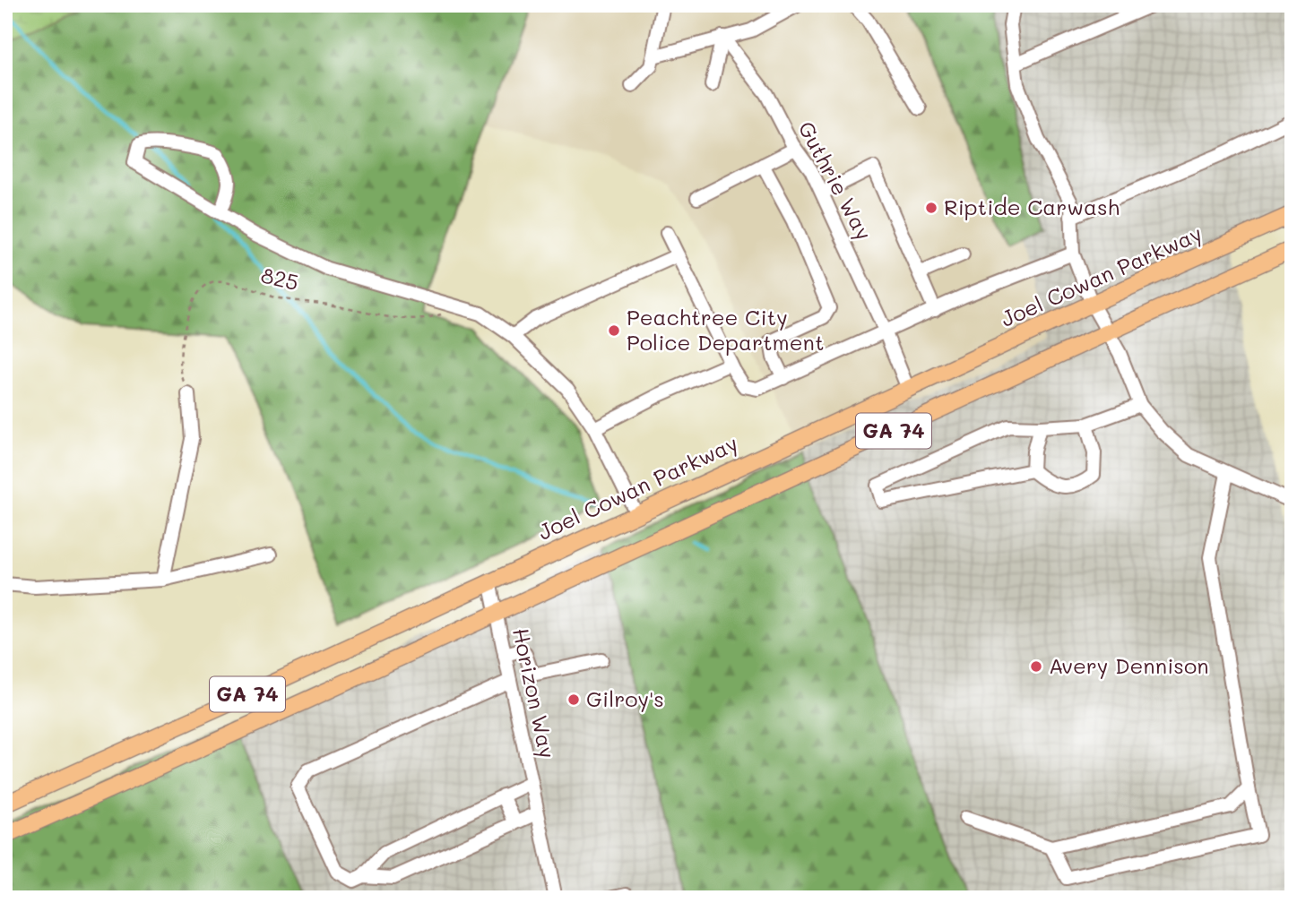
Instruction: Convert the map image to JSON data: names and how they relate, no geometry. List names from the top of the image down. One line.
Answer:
{"streets":{"main road":["Joel Cowan Parkway","GA 74"],"street":["Guthrie Way","Horizon Way"],"path":["825"]},"crossings":[["Guthrie Way","Joel Cowan Parkway"],["Joel Cowan Parkway","Horizon Way"],["GA 74","Horizon Way"]],"places":["Riptide Carwash","Peachtree City Police Department","Avery Dennison","Gilroy's"]}
